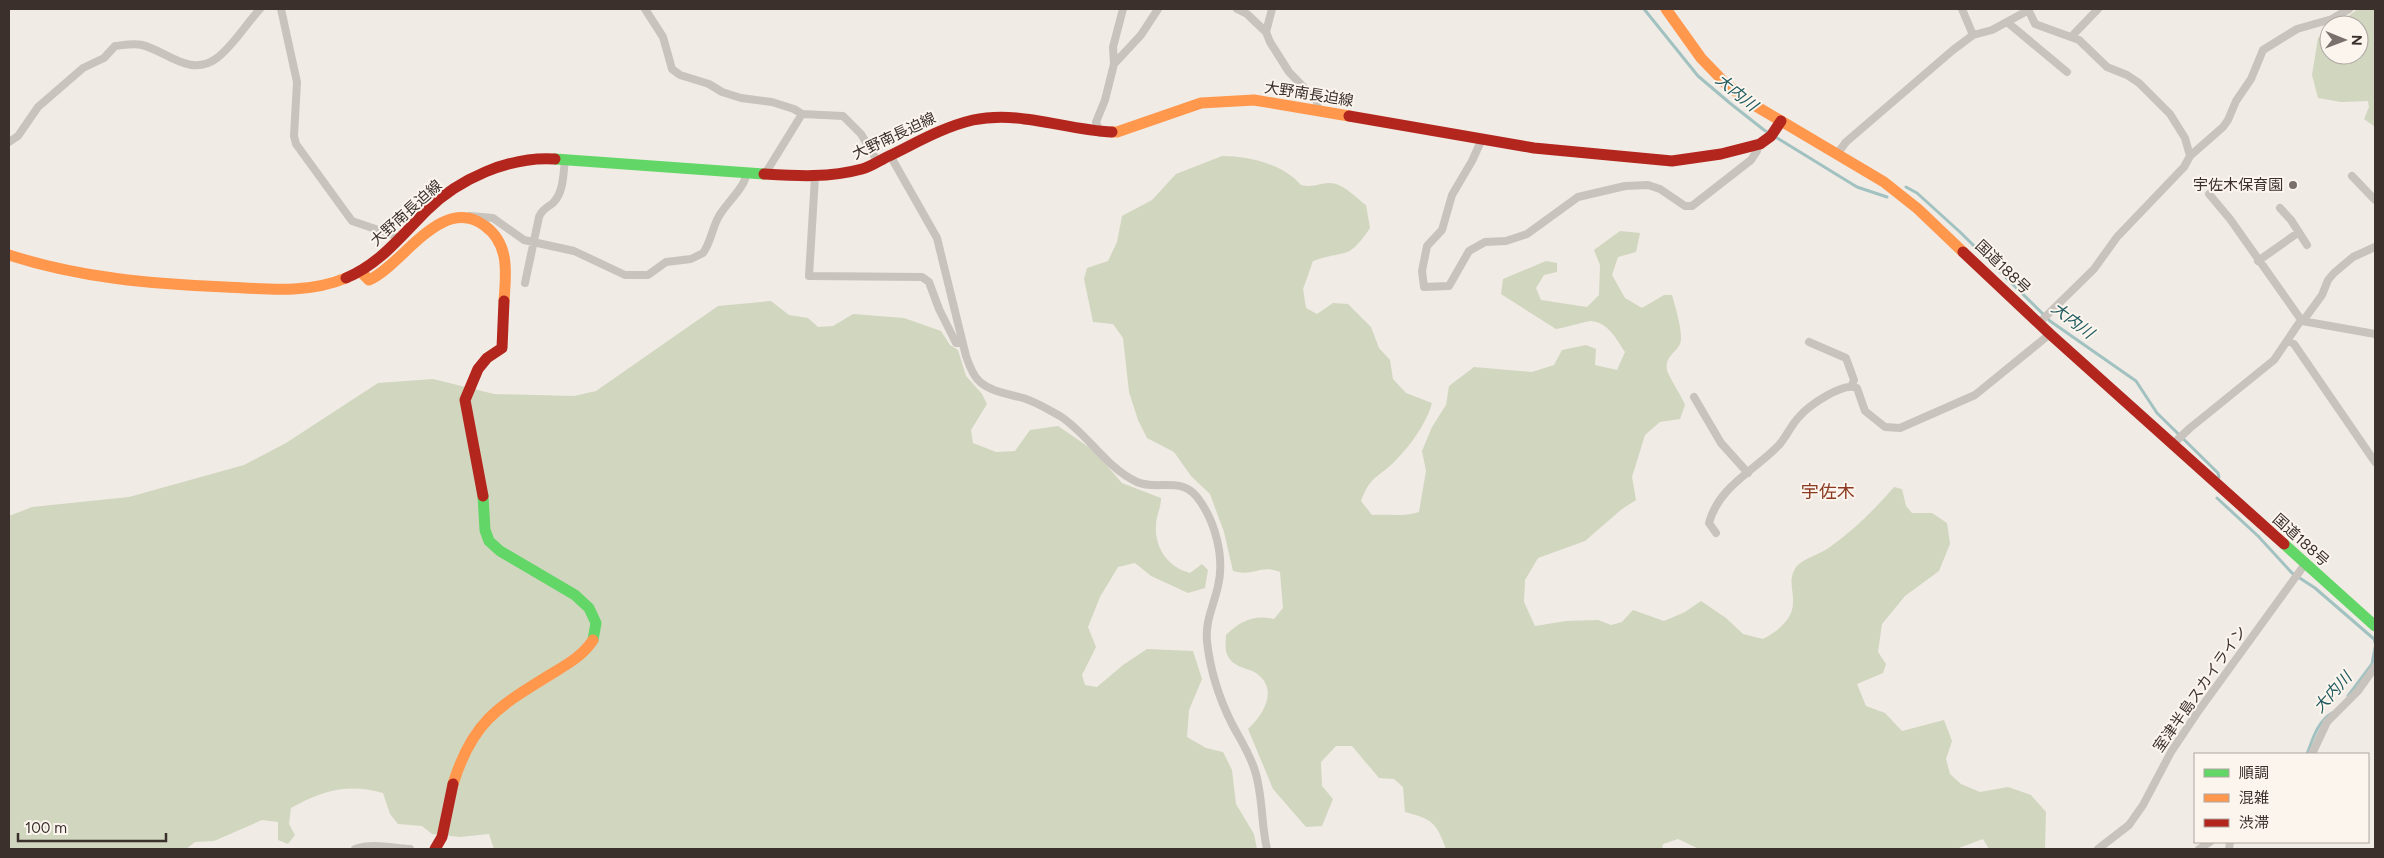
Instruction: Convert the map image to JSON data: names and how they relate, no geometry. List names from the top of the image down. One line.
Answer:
{"streets":{"main road":["大野南長迫線","国道188号"],"street":["室津半島スカイライン"]},"crossings":[["大野南長迫線","国道188号"],["国道188号","室津半島スカイライン"]],"districts":["宇佐木"],"water":["大内川"],"places":["宇佐木保育園"],"legend":["順調","混雑","渋滞"],"scale_bar":"100 m","north":"right"}
